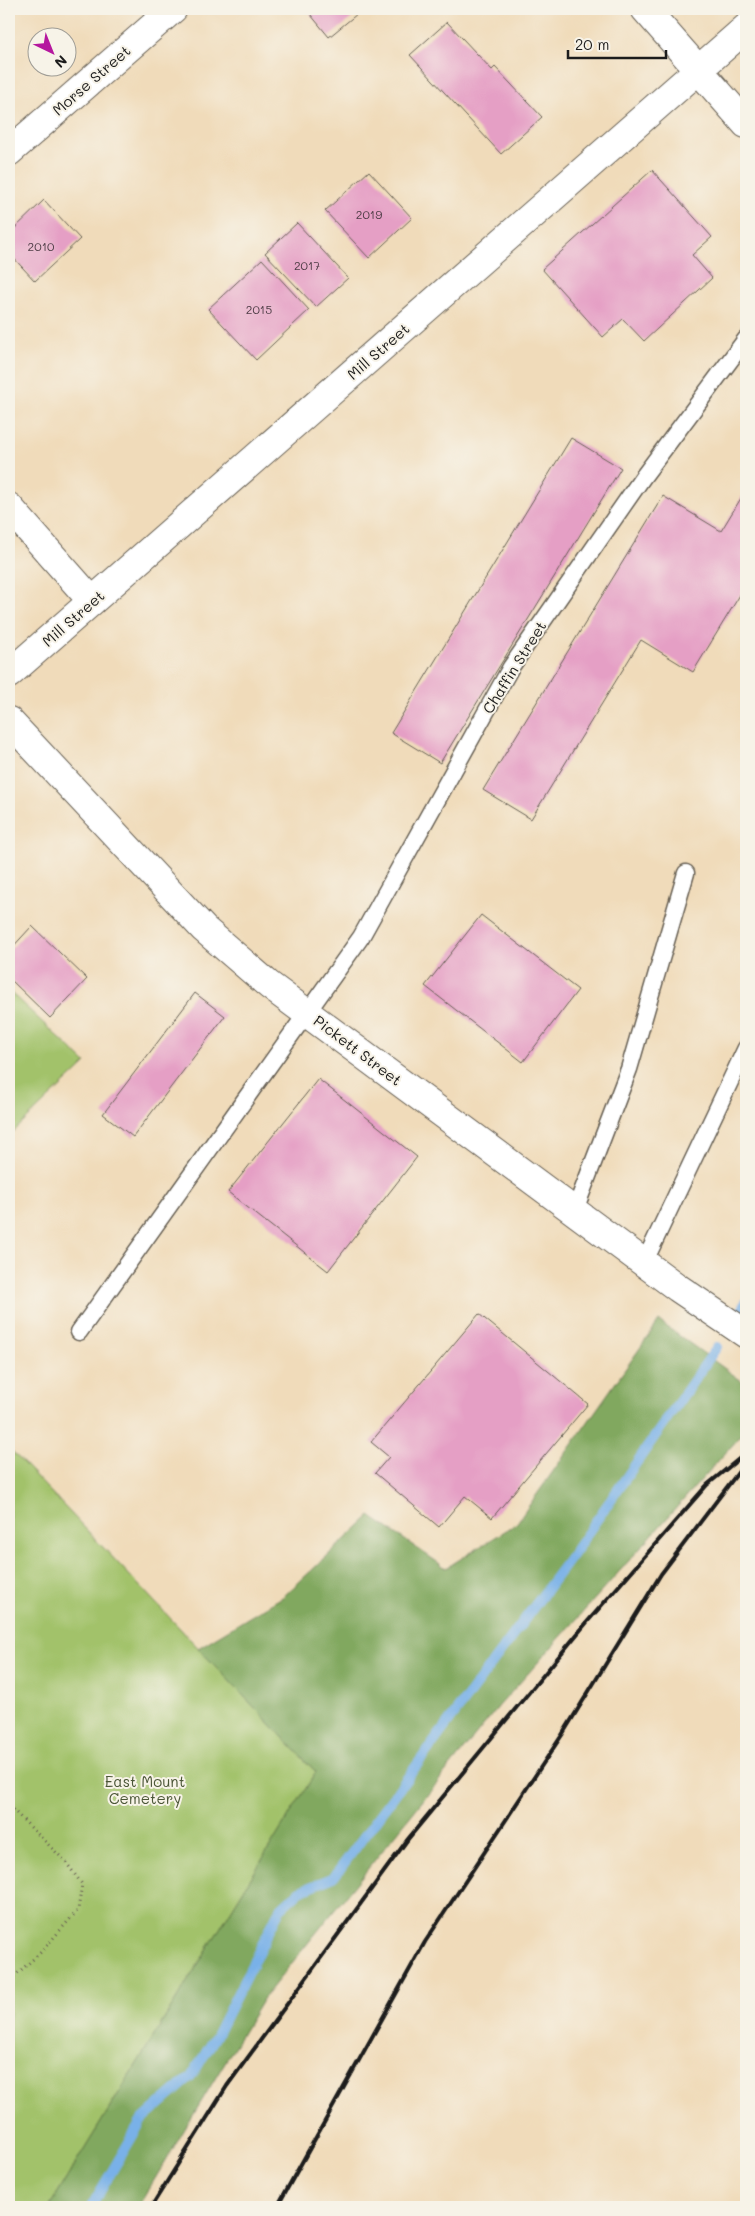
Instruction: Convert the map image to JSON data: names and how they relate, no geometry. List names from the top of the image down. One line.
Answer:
{"streets":{"street":["Morse Street","Mill Street","Pickett Street"],"lane":["Chaffin Street"]},"crossings":[["Chaffin Street","Pickett Street"]],"parks":["East Mount Cemetery"],"house_numbers":["2019","2010","2017","2015"],"scale_bar":"20 m","north":"bottom right"}
